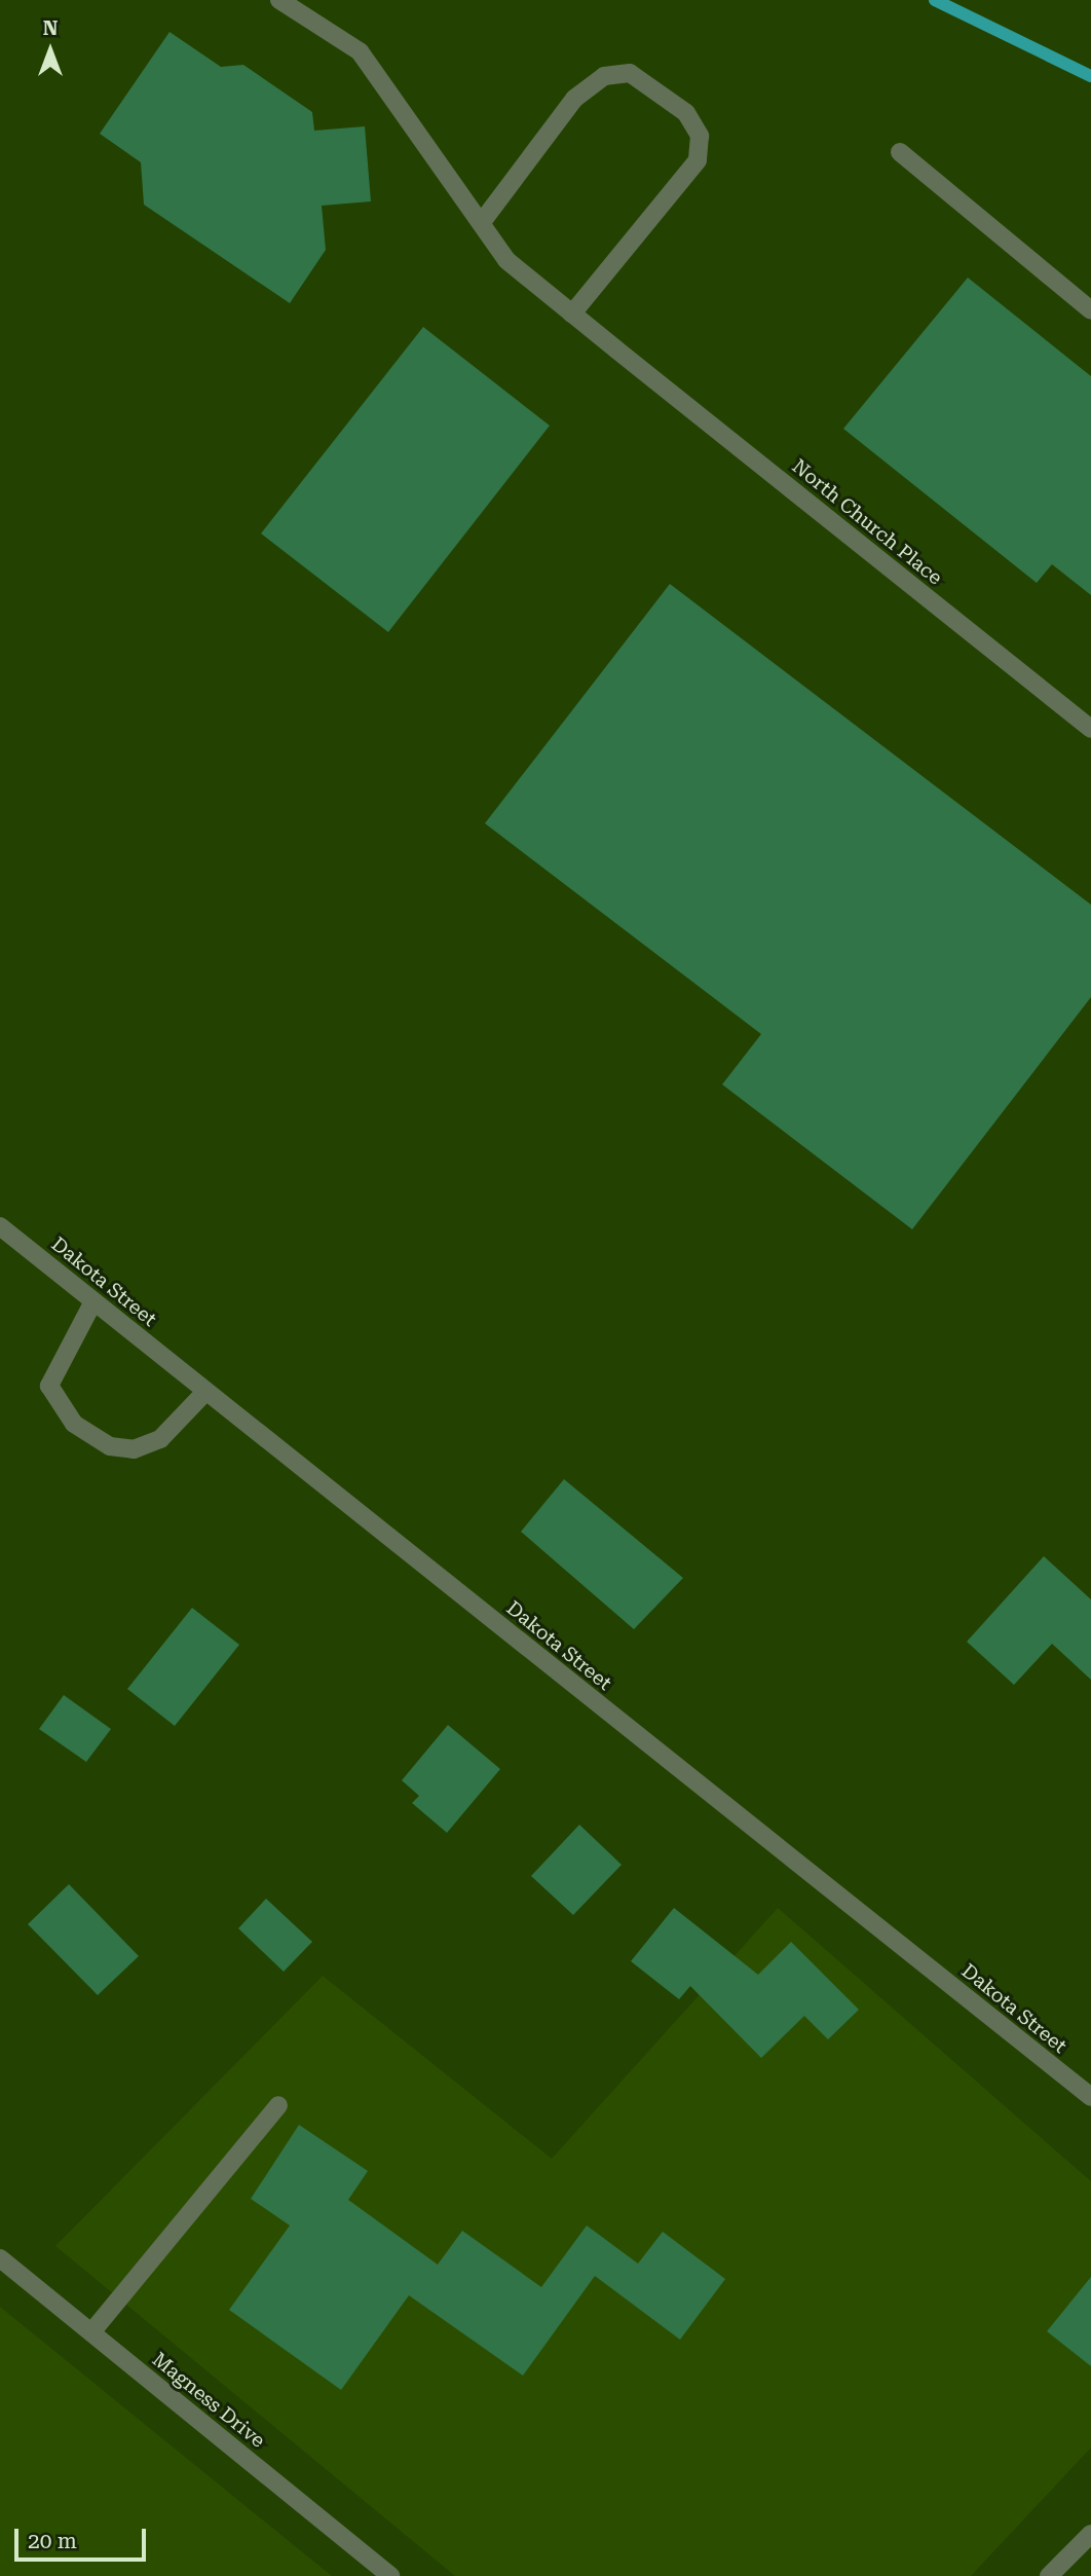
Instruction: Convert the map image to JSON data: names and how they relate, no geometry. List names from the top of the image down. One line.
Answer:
{"streets":{"street":["North Church Place","Dakota Street","Magness Drive"]},"scale_bar":"20 m","north":"top"}
